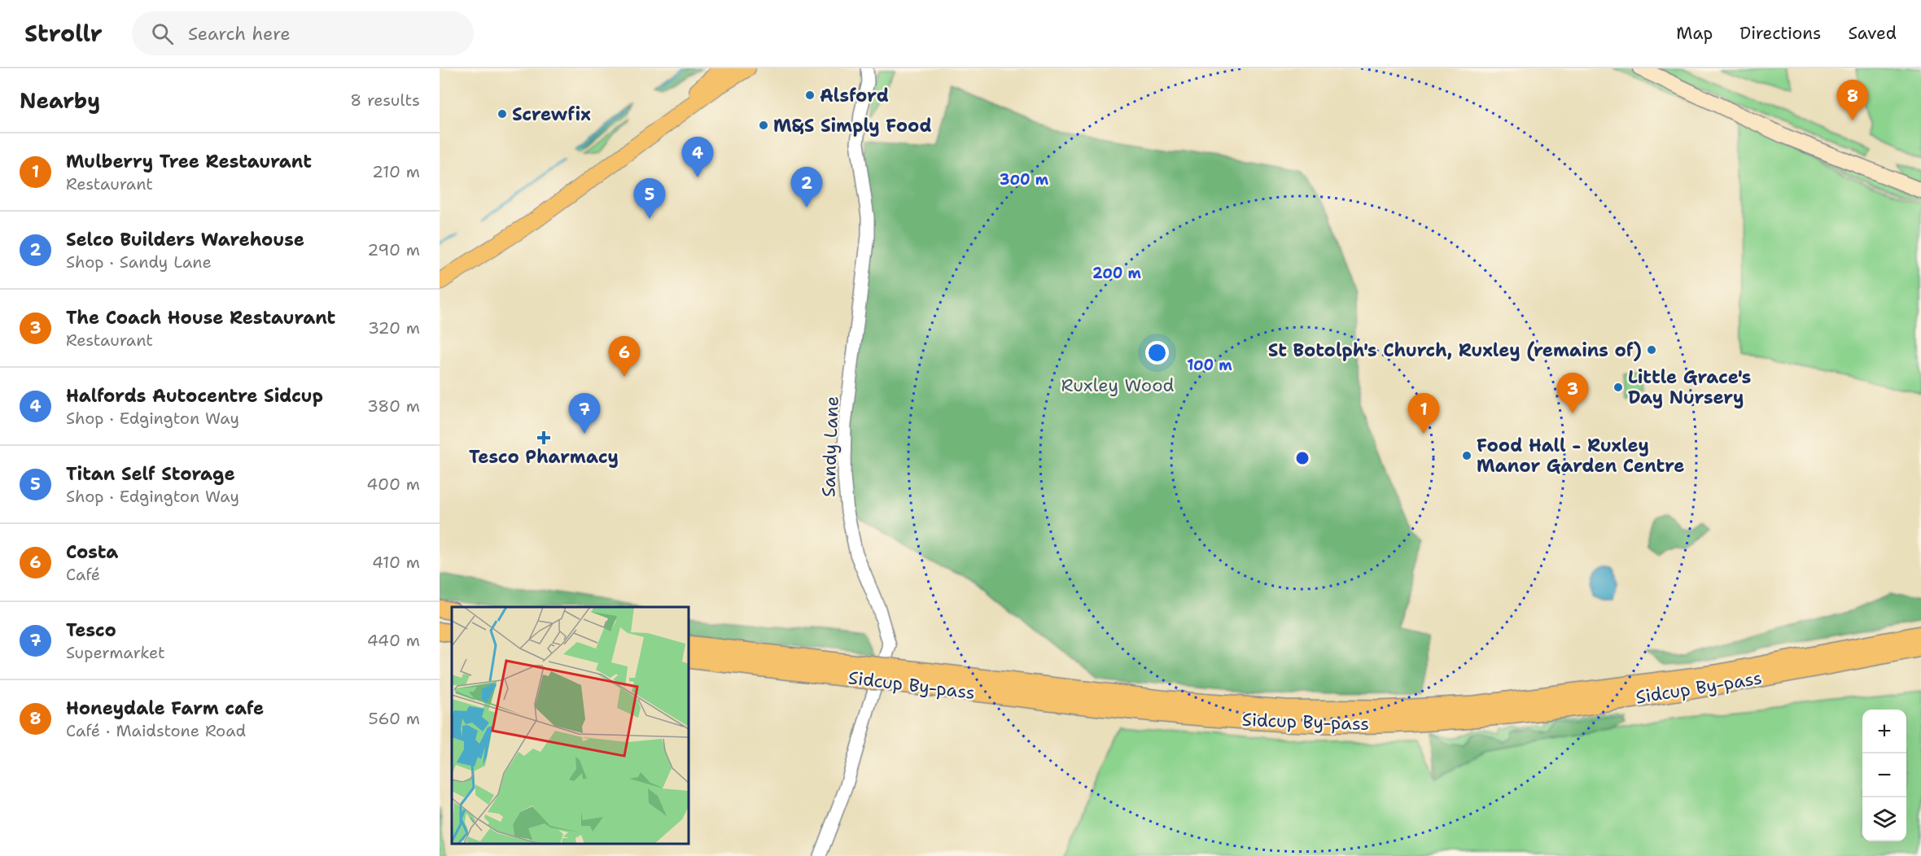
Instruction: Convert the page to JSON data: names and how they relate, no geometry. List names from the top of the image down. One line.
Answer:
{"streets":{"highway":["Sidcup By-pass"],"street":["Sandy Lane"]},"parks":["Ruxley Wood"],"places":{"other":["Alsford","Screwfix","M&S Simply Food","St Botolph's Church, Ruxley (remains of)","Little Grace's Day Nursery","Food Hall - Ruxley Manor Garden Centre"],"health":["Tesco Pharmacy"]},"page":{"header":"Strollr","search":"Search here","nav":["Map","Directions","Saved"],"heading":["Nearby","8 results"],"pins":["8","4","2","5","6","3","1","7"],"list":[{"mark":"1","name":"Mulberry Tree Restaurant","note":"Restaurant","value":"210 m"},{"mark":"2","name":"Selco Builders Warehouse","note":"Shop · Sandy Lane","value":"290 m"},{"mark":"3","name":"The Coach House Restaurant","note":"Restaurant","value":"320 m"},{"mark":"4","name":"Halfords Autocentre Sidcup","note":"Shop · Edgington Way","value":"380 m"},{"mark":"5","name":"Titan Self Storage","note":"Shop · Edgington Way","value":"400 m"},{"mark":"6","name":"Costa","note":"Café","value":"410 m"},{"mark":"7","name":"Tesco","note":"Supermarket","value":"440 m"},{"mark":"8","name":"Honeydale Farm cafe","note":"Café · Maidstone Road","value":"560 m"}],"map_buttons":["+","−"]},"rings":["300 m","200 m","100 m"]}
